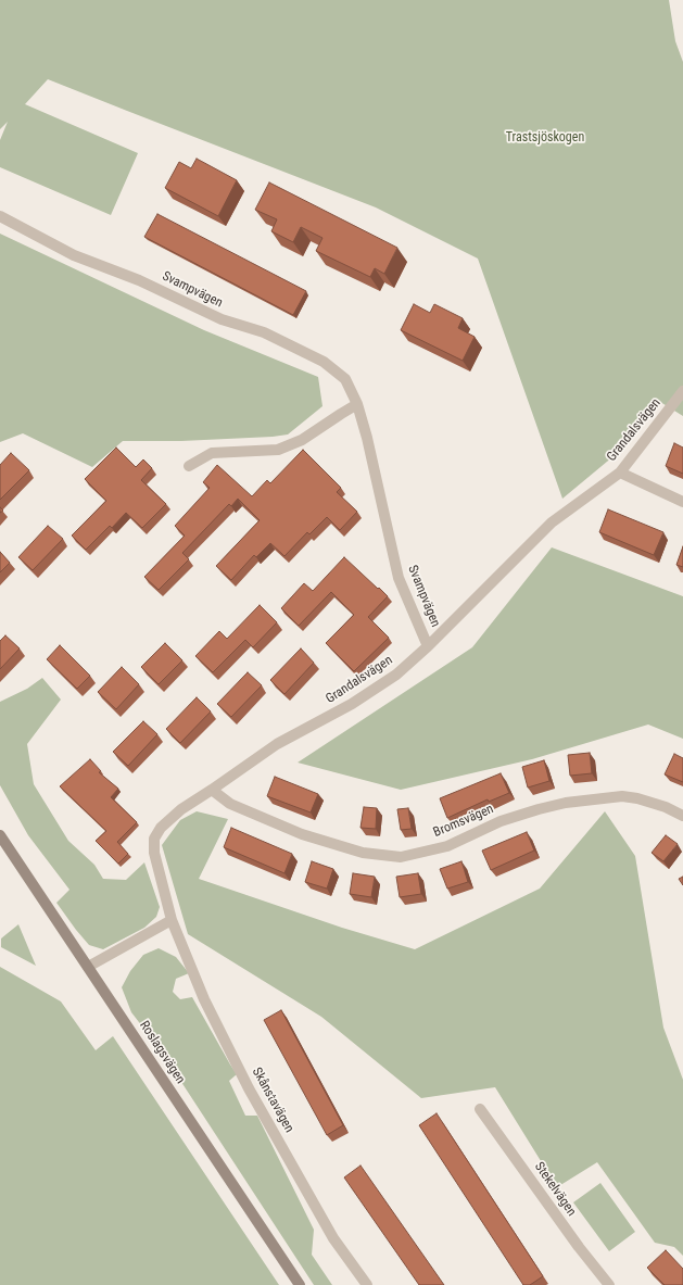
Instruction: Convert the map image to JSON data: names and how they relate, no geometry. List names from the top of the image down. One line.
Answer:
{"streets":{"main road":["Roslagsvägen"],"street":["Svampvägen","Grandalsvägen","Bromsvägen","Skånstavägen","Stekelvägen"]},"crossings":[["Svampvägen","Grandalsvägen"],["Grandalsvägen","Bromsvägen"],["Grandalsvägen","Skånstavägen"]],"parks":["Trastsjöskogen"]}
